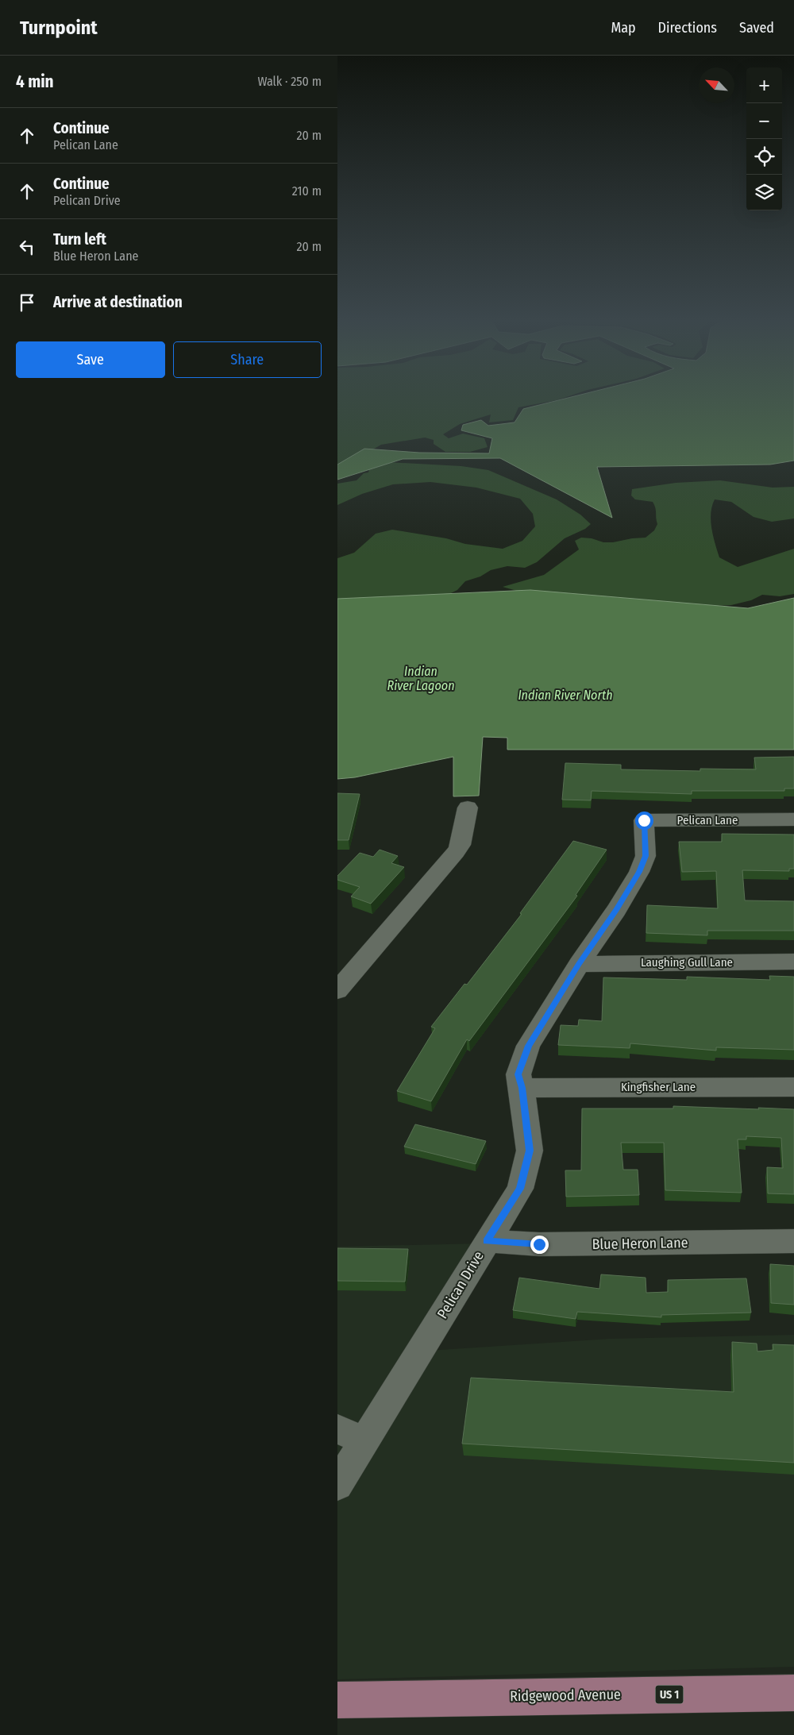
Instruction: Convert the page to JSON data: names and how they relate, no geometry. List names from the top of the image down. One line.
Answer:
{"streets":{"main road":["US 1","Ridgewood Avenue"],"street":["Pelican Lane","Laughing Gull Lane","Kingfisher Lane","Blue Heron Lane","Pelican Drive"]},"crossings":[["Pelican Lane","Pelican Drive"],["Laughing Gull Lane","Pelican Drive"],["Kingfisher Lane","Pelican Drive"],["Blue Heron Lane","Pelican Drive"]],"water":["Indian River Lagoon","Indian River North"],"north":"top left","page":{"header":"Turnpoint","nav":["Map","Directions","Saved"],"heading":["4 min","Walk · 250 m"],"map_buttons":["+","−"],"list":[["Continue","Pelican Lane","20 m"],["Continue","Pelican Drive","210 m"],["Turn left","Blue Heron Lane","20 m"],"Arrive at destination"],"buttons":["Save","Share"]}}
